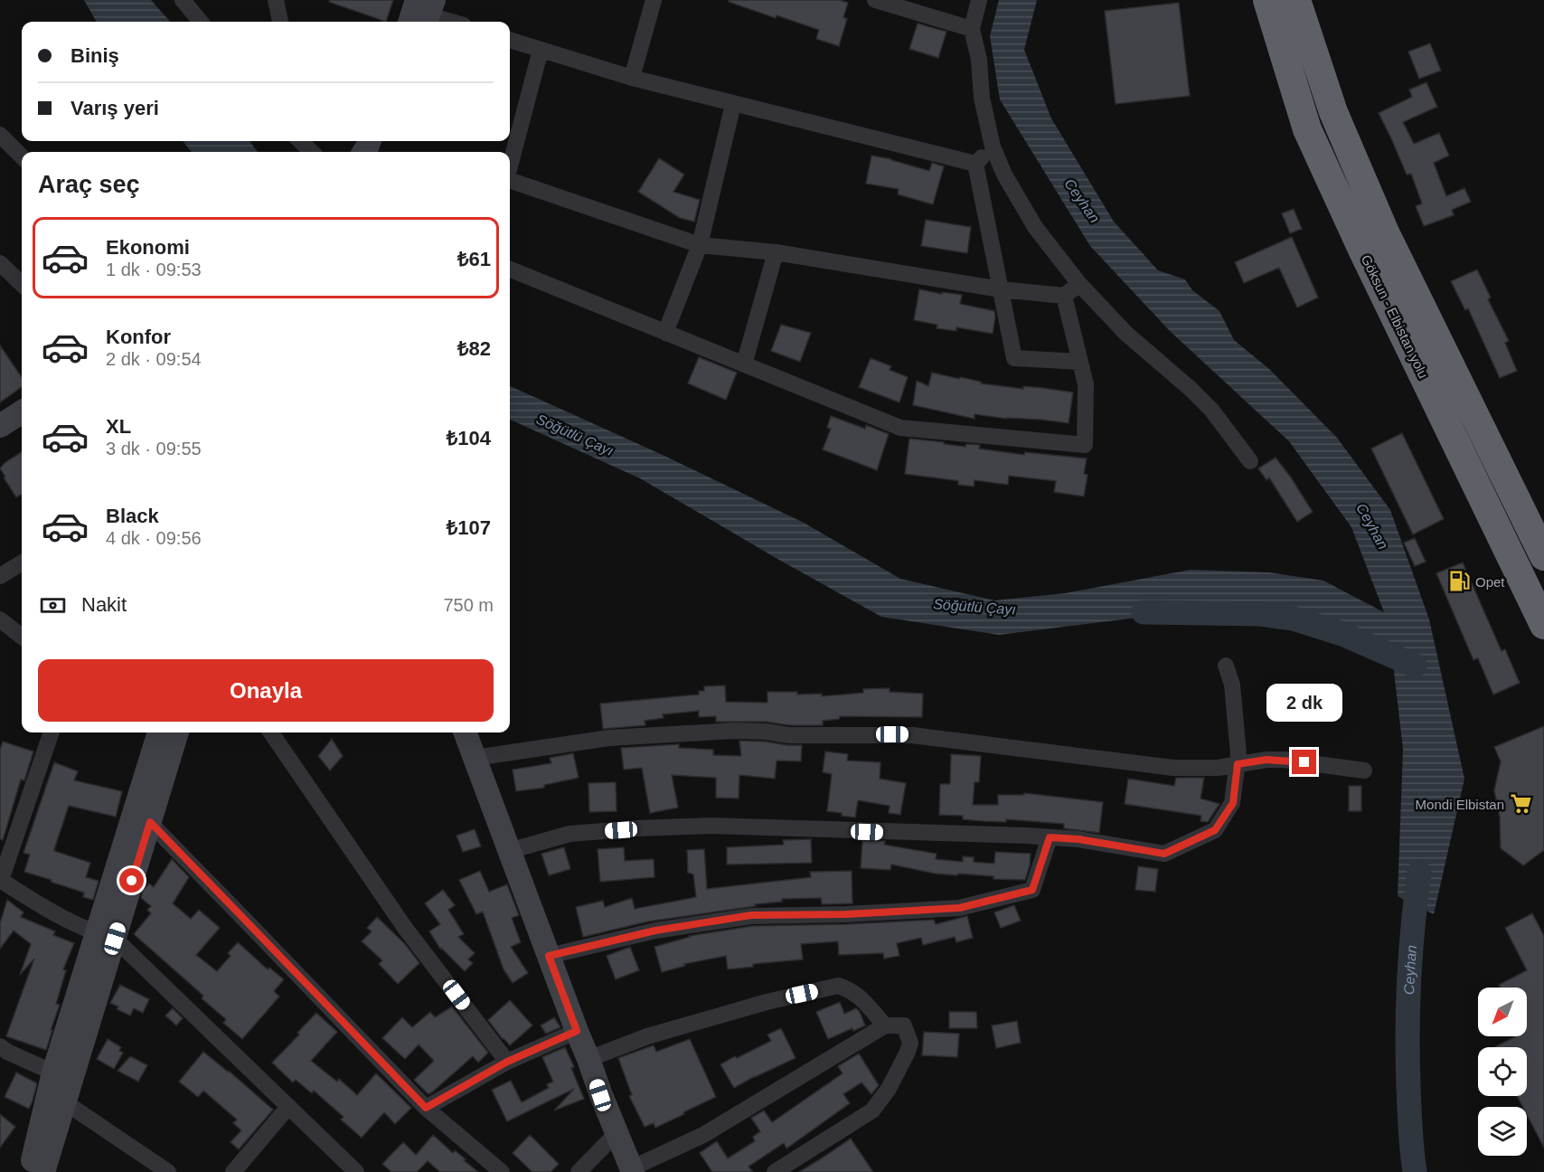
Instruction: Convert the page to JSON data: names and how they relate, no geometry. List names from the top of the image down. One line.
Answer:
{"streets":{"highway":["Göksun - Elbistan yolu"]},"water":["Ceyhan","Söğütlü Çayı"],"places":{"fuel station":["Opet"],"supermarket":["Mondi Elbistan"]},"north":"bottom left","page":{"banner":["Biniş","Varış yeri"],"heading":"Araç seç","list":[{"name":"Ekonomi","note":"1 dk · 09:53","value":"₺61"},{"name":"Konfor","note":"2 dk · 09:54","value":"₺82"},{"name":"XL","note":"3 dk · 09:55","value":"₺104"},{"name":"Black","note":"4 dk · 09:56","value":"₺107"}],"pay":["Nakit","750 m"],"buttons":"Onayla","bubble":"2 dk"}}
